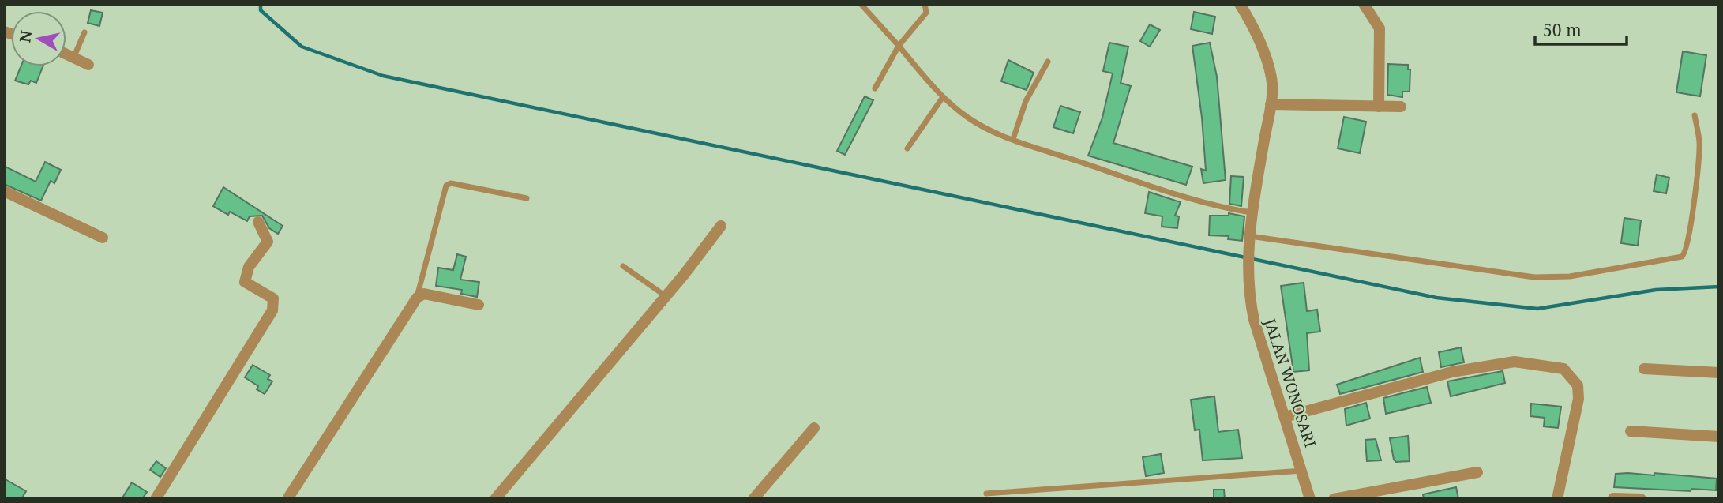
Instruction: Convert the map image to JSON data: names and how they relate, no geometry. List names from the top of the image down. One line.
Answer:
{"streets":{"street":["JALAN WONOSARI"]},"scale_bar":"50 m","north":"left"}
